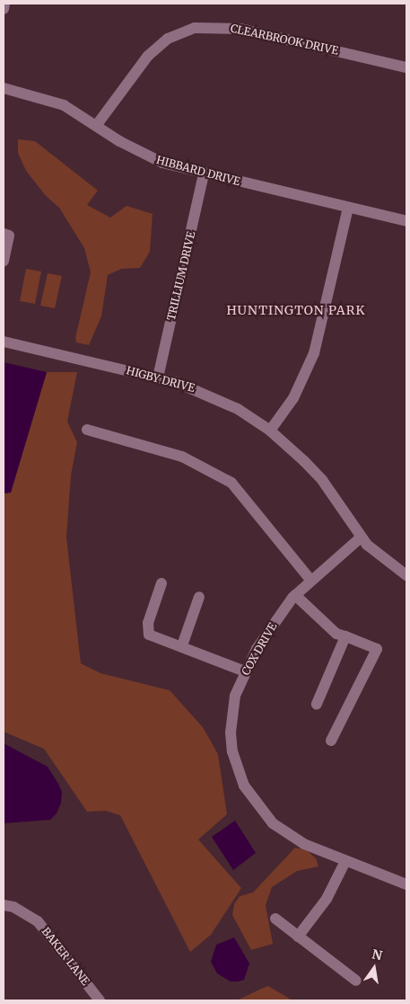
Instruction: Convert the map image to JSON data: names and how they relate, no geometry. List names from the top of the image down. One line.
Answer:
{"streets":{"street":["CLEARBROOK DRIVE","HIBBARD DRIVE","TRILLIUM DRIVE","HIGBY DRIVE","COX DRIVE","BAKER LANE"]},"crossings":[["CLEARBROOK DRIVE","HIBBARD DRIVE"],["HIBBARD DRIVE","TRILLIUM DRIVE"],["TRILLIUM DRIVE","HIGBY DRIVE"],["HIGBY DRIVE","COX DRIVE"]],"districts":["HUNTINGTON PARK"],"north":"top"}
